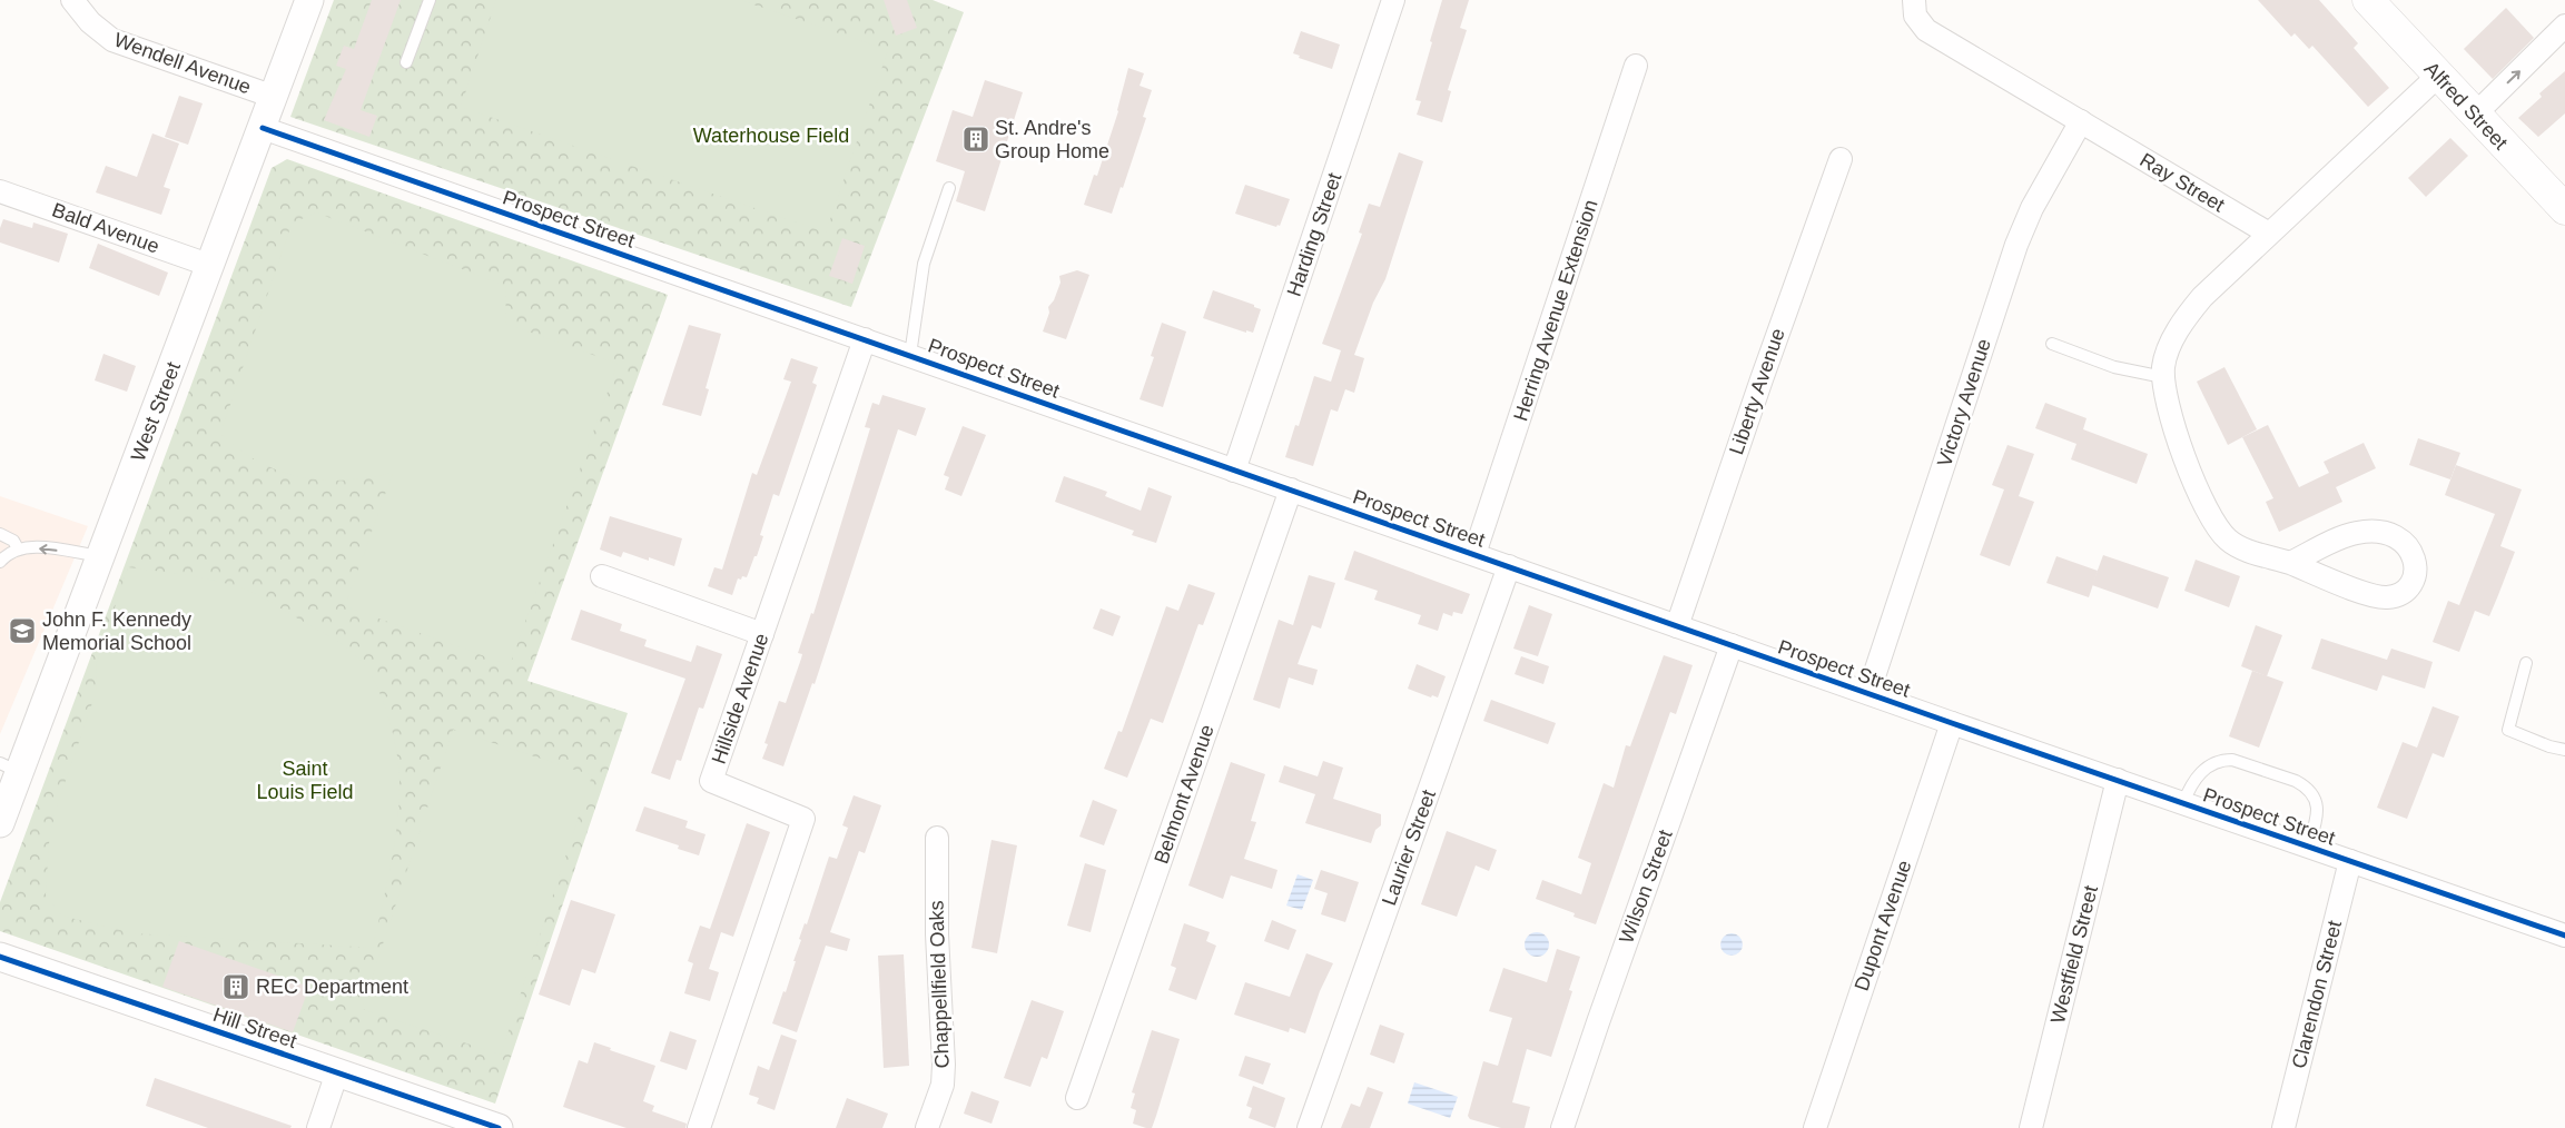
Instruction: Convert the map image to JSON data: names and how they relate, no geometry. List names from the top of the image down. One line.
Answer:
{"streets":{"main road":["Alfred Street"],"street":["Wendell Avenue","Ray Street","Prospect Street","Bald Avenue","Harding Street","Herring Avenue Extension","Liberty Avenue","Victory Avenue","West Street","Hillside Avenue","Belmont Avenue","Laurier Street","Wilson Street","Dupont Avenue","Westfield Street","Chappellfield Oaks","Clarendon Street","Hill Street"]},"crossings":[["Wendell Avenue","West Street"],["Ray Street","Victory Avenue"],["Prospect Street","Harding Street"],["Prospect Street","Herring Avenue Extension"],["Prospect Street","Liberty Avenue"],["Prospect Street","Victory Avenue"],["Prospect Street","West Street"],["Prospect Street","Hillside Avenue"],["Prospect Street","Belmont Avenue"],["Prospect Street","Laurier Street"],["Prospect Street","Wilson Street"],["Prospect Street","Dupont Avenue"],["Prospect Street","Westfield Street"],["Prospect Street","Clarendon Street"],["Bald Avenue","West Street"]],"parks":["Waterhouse Field","Saint Louis Field"],"places":{"building":["St. Andre's Group Home","REC Department"],"school or university":["John F. Kennedy Memorial School"]}}
